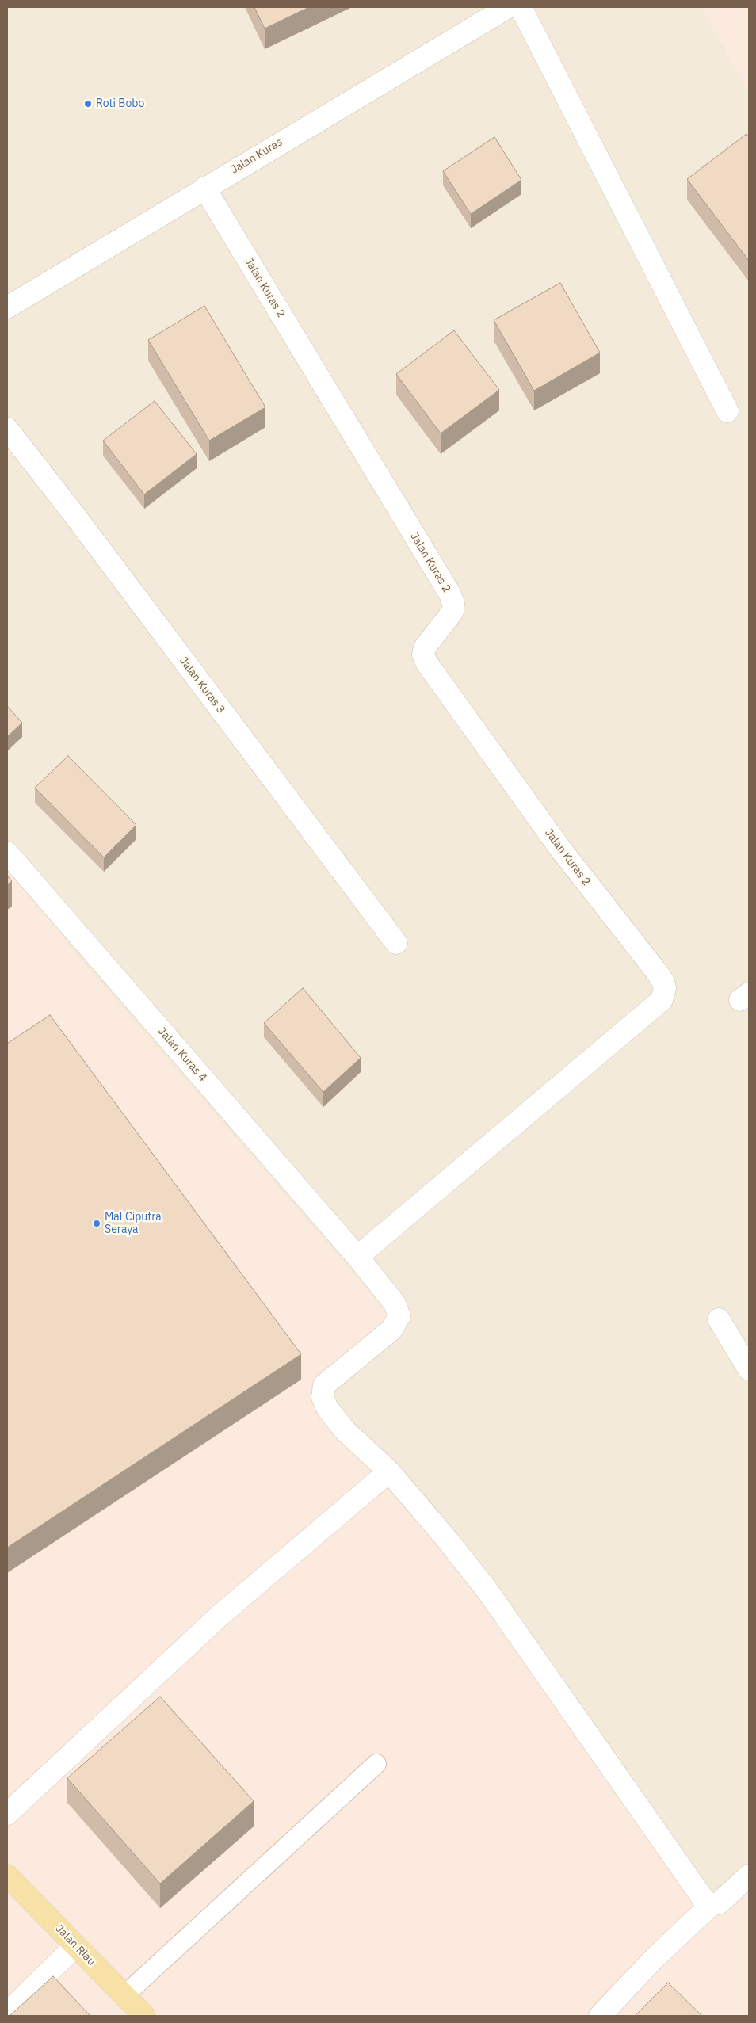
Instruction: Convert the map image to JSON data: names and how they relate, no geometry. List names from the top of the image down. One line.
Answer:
{"streets":{"main road":["Jalan Riau"],"street":["Jalan Kuras","Jalan Kuras 2","Jalan Kuras 3","Jalan Kuras 4"]},"crossings":[["Jalan Kuras","Jalan Kuras 2"],["Jalan Kuras 2","Jalan Kuras 4"]],"places":["Roti Bobo","Mal Ciputra Seraya"]}
